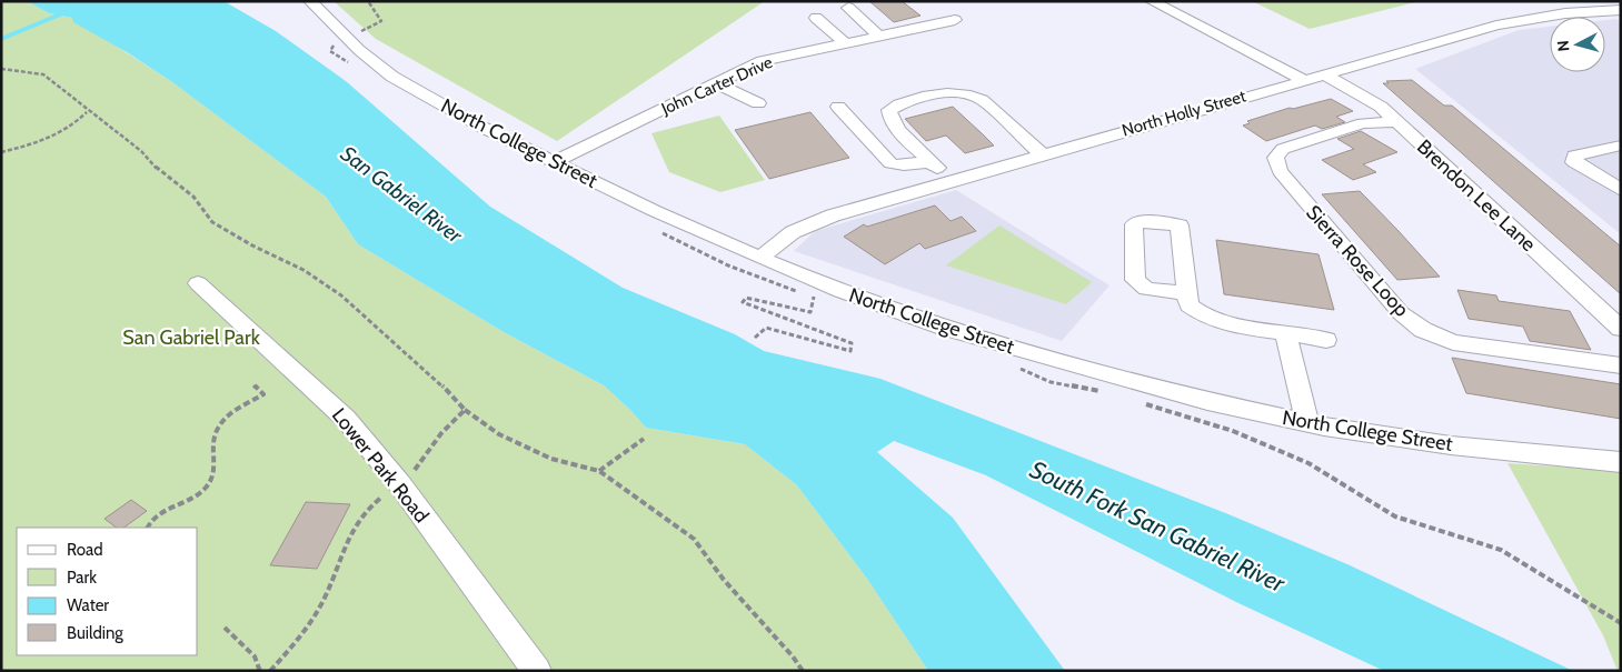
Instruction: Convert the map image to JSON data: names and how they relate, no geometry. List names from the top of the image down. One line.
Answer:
{"streets":{"street":["John Carter Drive","North Holly Street","North College Street","Brendon Lee Lane","Sierra Rose Loop","Lower Park Road"]},"crossings":[["John Carter Drive","North College Street"],["North Holly Street","North College Street"],["North Holly Street","Brendon Lee Lane"],["Brendon Lee Lane","Sierra Rose Loop"]],"water":["San Gabriel River","South Fork San Gabriel River"],"parks":["San Gabriel Park"],"legend":["Road","Park","Water","Building"],"north":"left"}
